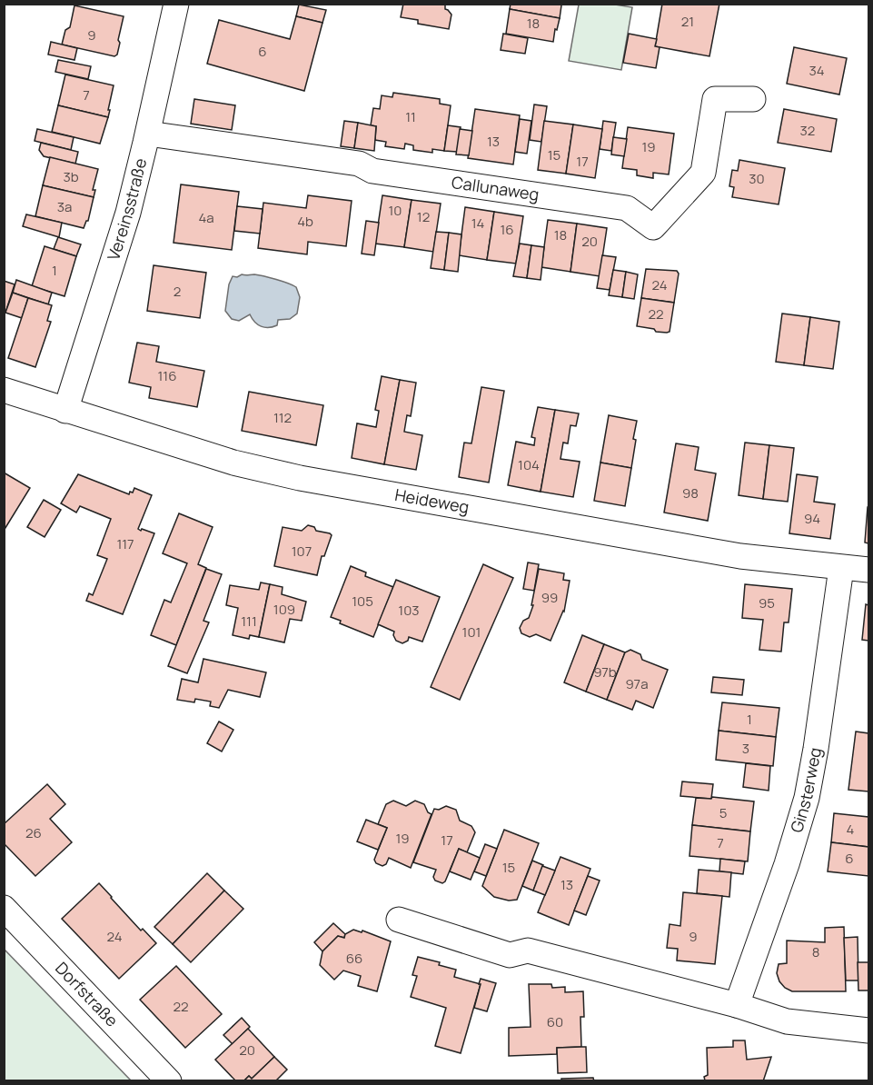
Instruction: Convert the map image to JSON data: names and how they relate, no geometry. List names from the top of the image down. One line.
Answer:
{"streets":{"street":["Callunaweg","Vereinsstraße","Heideweg","Ginsterweg","Dorfstraße"]},"crossings":[["Callunaweg","Vereinsstraße"],["Vereinsstraße","Heideweg"],["Heideweg","Ginsterweg"]],"house_numbers":["21","18","9","6","34","7","11","32","13","19","15","17","3b","30","3a","10","12","4a","4b","14","16","18","20","1","24","2","22","116","112","104","98","94","117","107","99","105","95","109","103","111","101","97b","97a","1","3","5","4","26","19","17","7","6","15","13","24","9","8","66","22","60","20"]}
